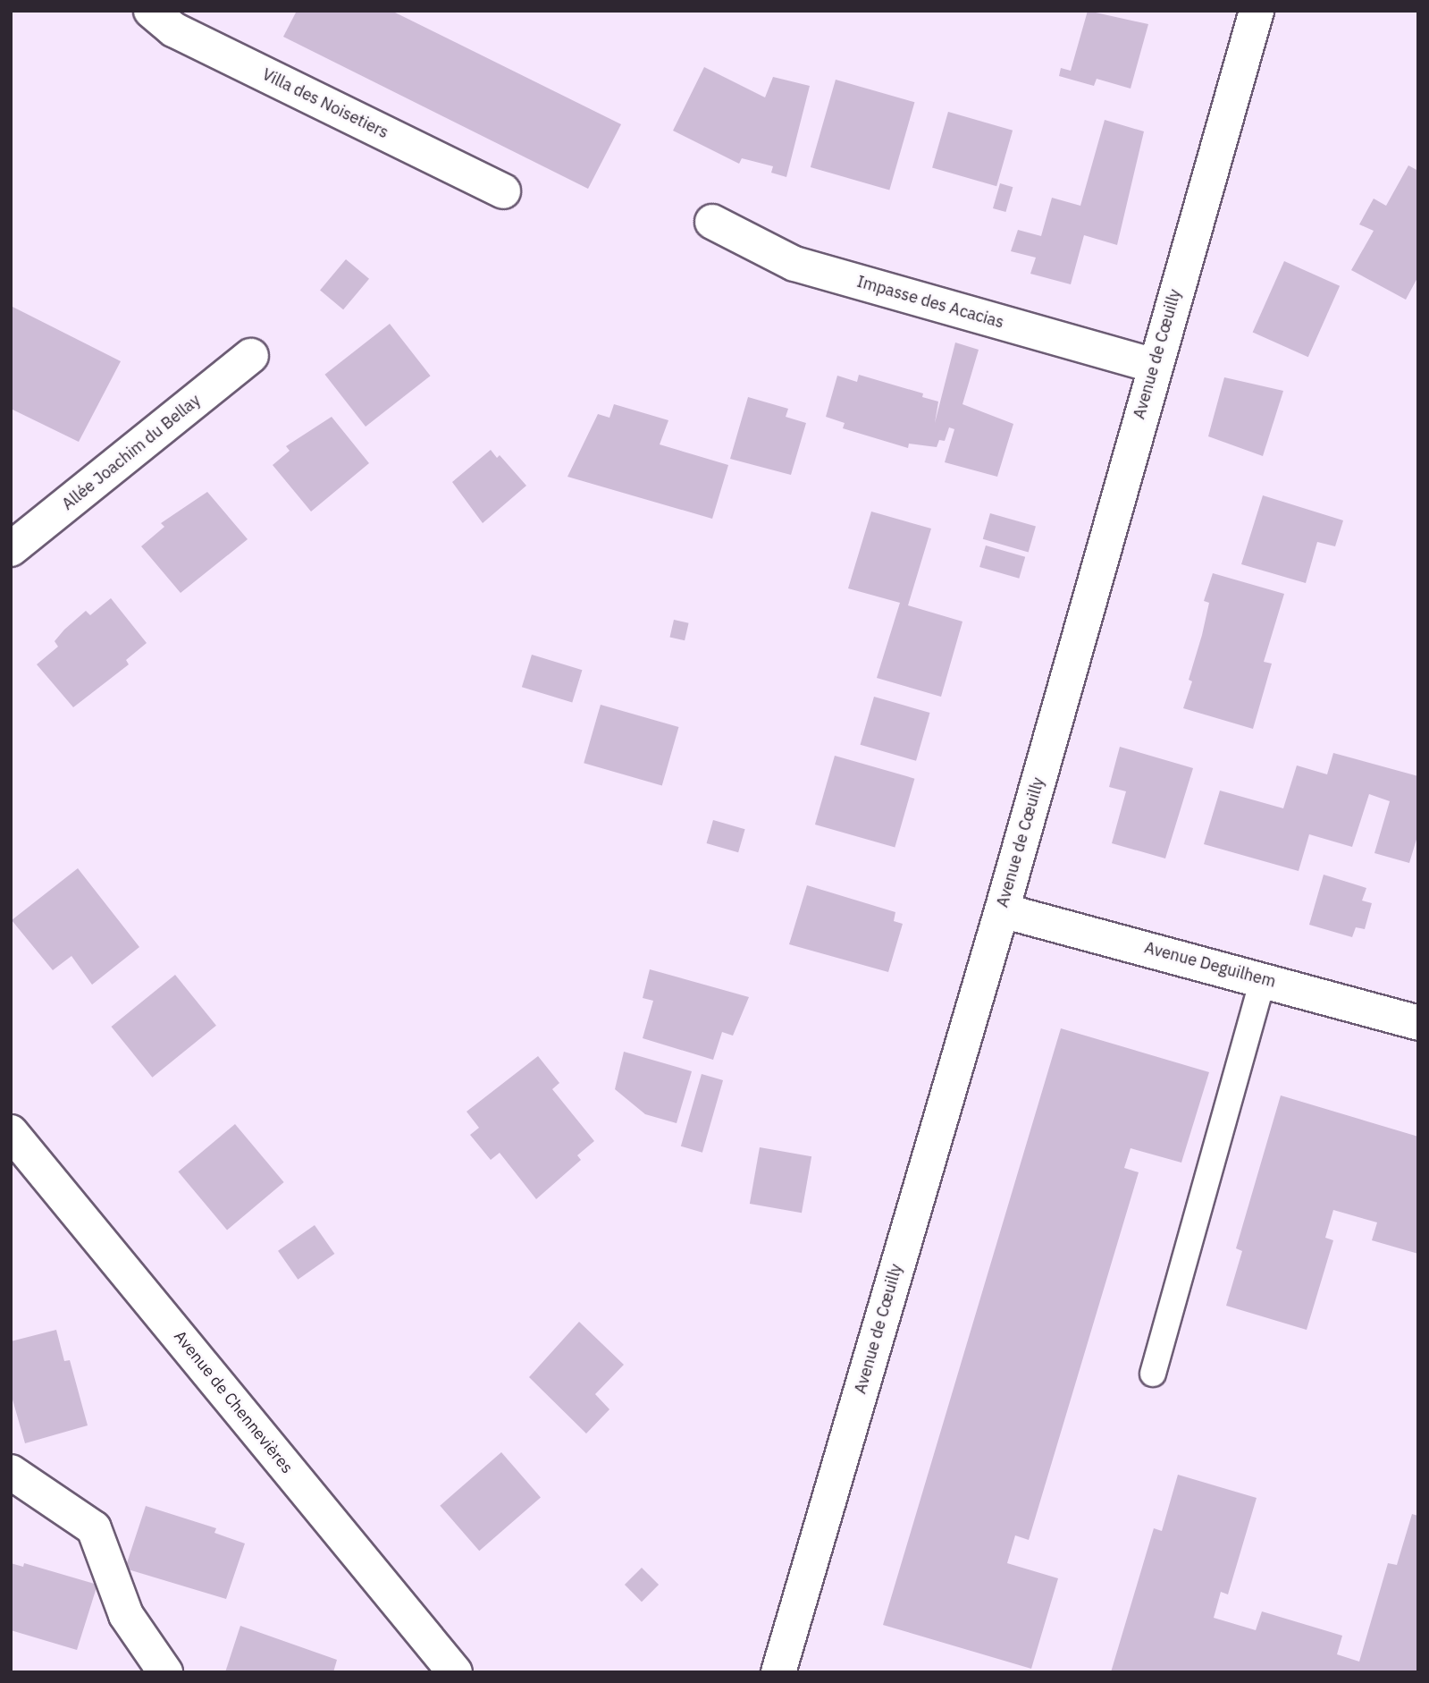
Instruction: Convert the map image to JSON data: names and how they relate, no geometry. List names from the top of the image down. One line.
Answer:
{"streets":{"street":["Villa des Noisetiers","Impasse des Acacias","Avenue de Cœuilly","Allée Joachim du Bellay","Avenue Deguilhem","Avenue de Chennevières"]},"crossings":[["Impasse des Acacias","Avenue de Cœuilly"],["Avenue de Cœuilly","Avenue Deguilhem"]]}
